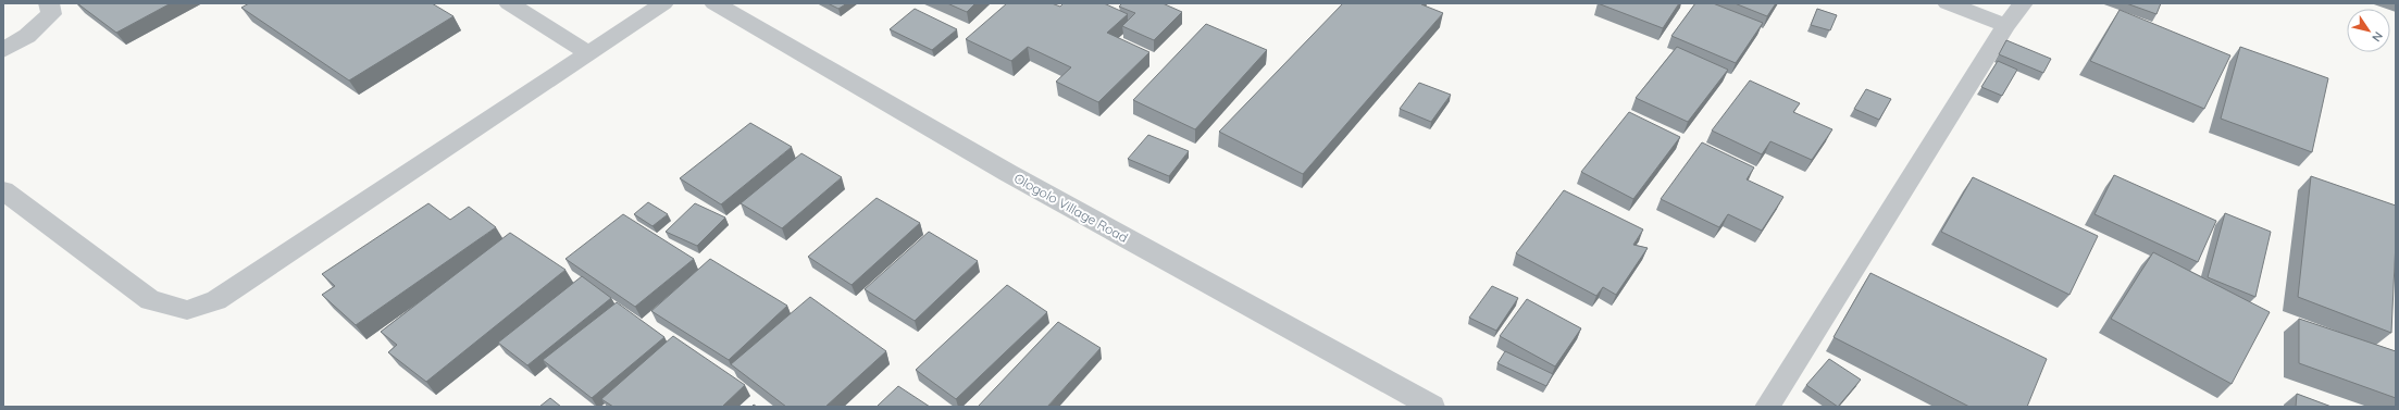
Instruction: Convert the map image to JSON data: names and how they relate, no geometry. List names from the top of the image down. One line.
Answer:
{"streets":{"street":["Ologolo Village Road"]},"north":"bottom right"}
